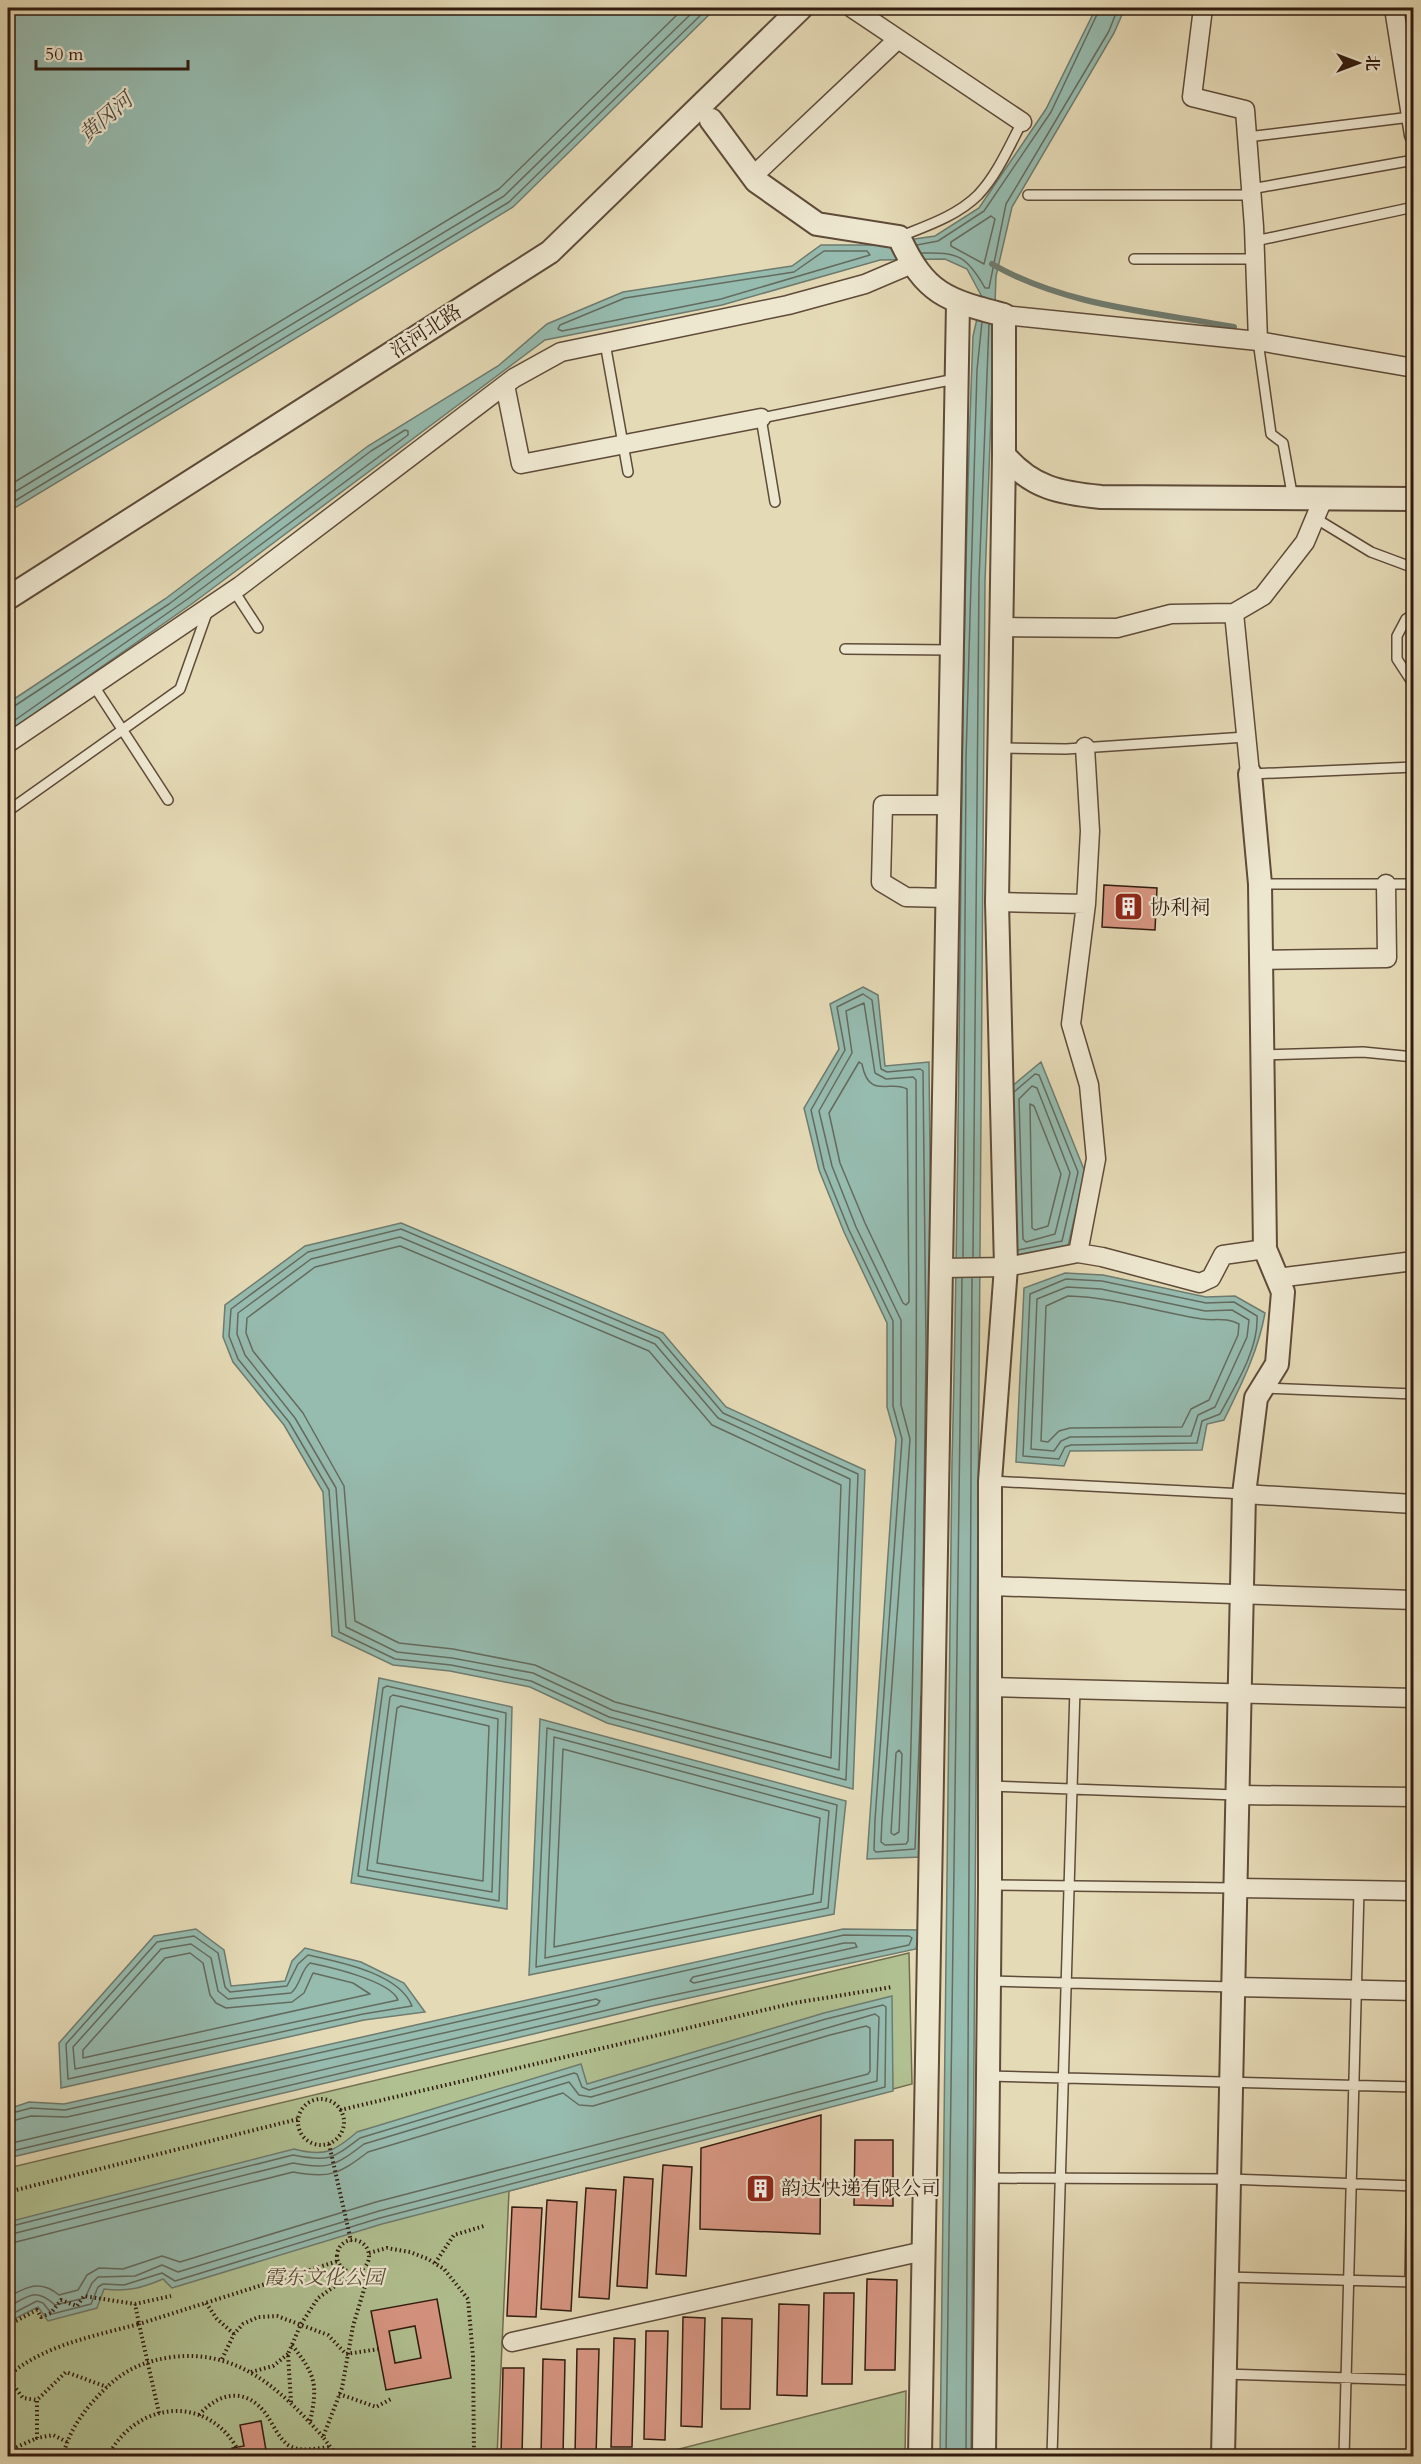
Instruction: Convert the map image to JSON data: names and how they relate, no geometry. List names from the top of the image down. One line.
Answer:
{"streets":{"street":["沿河北路"]},"water":["黄冈河"],"parks":["霞东文化公园"],"places":{"building":["协利祠","韵达快递有限公司"]},"scale_bar":"50 m","north":"right"}
